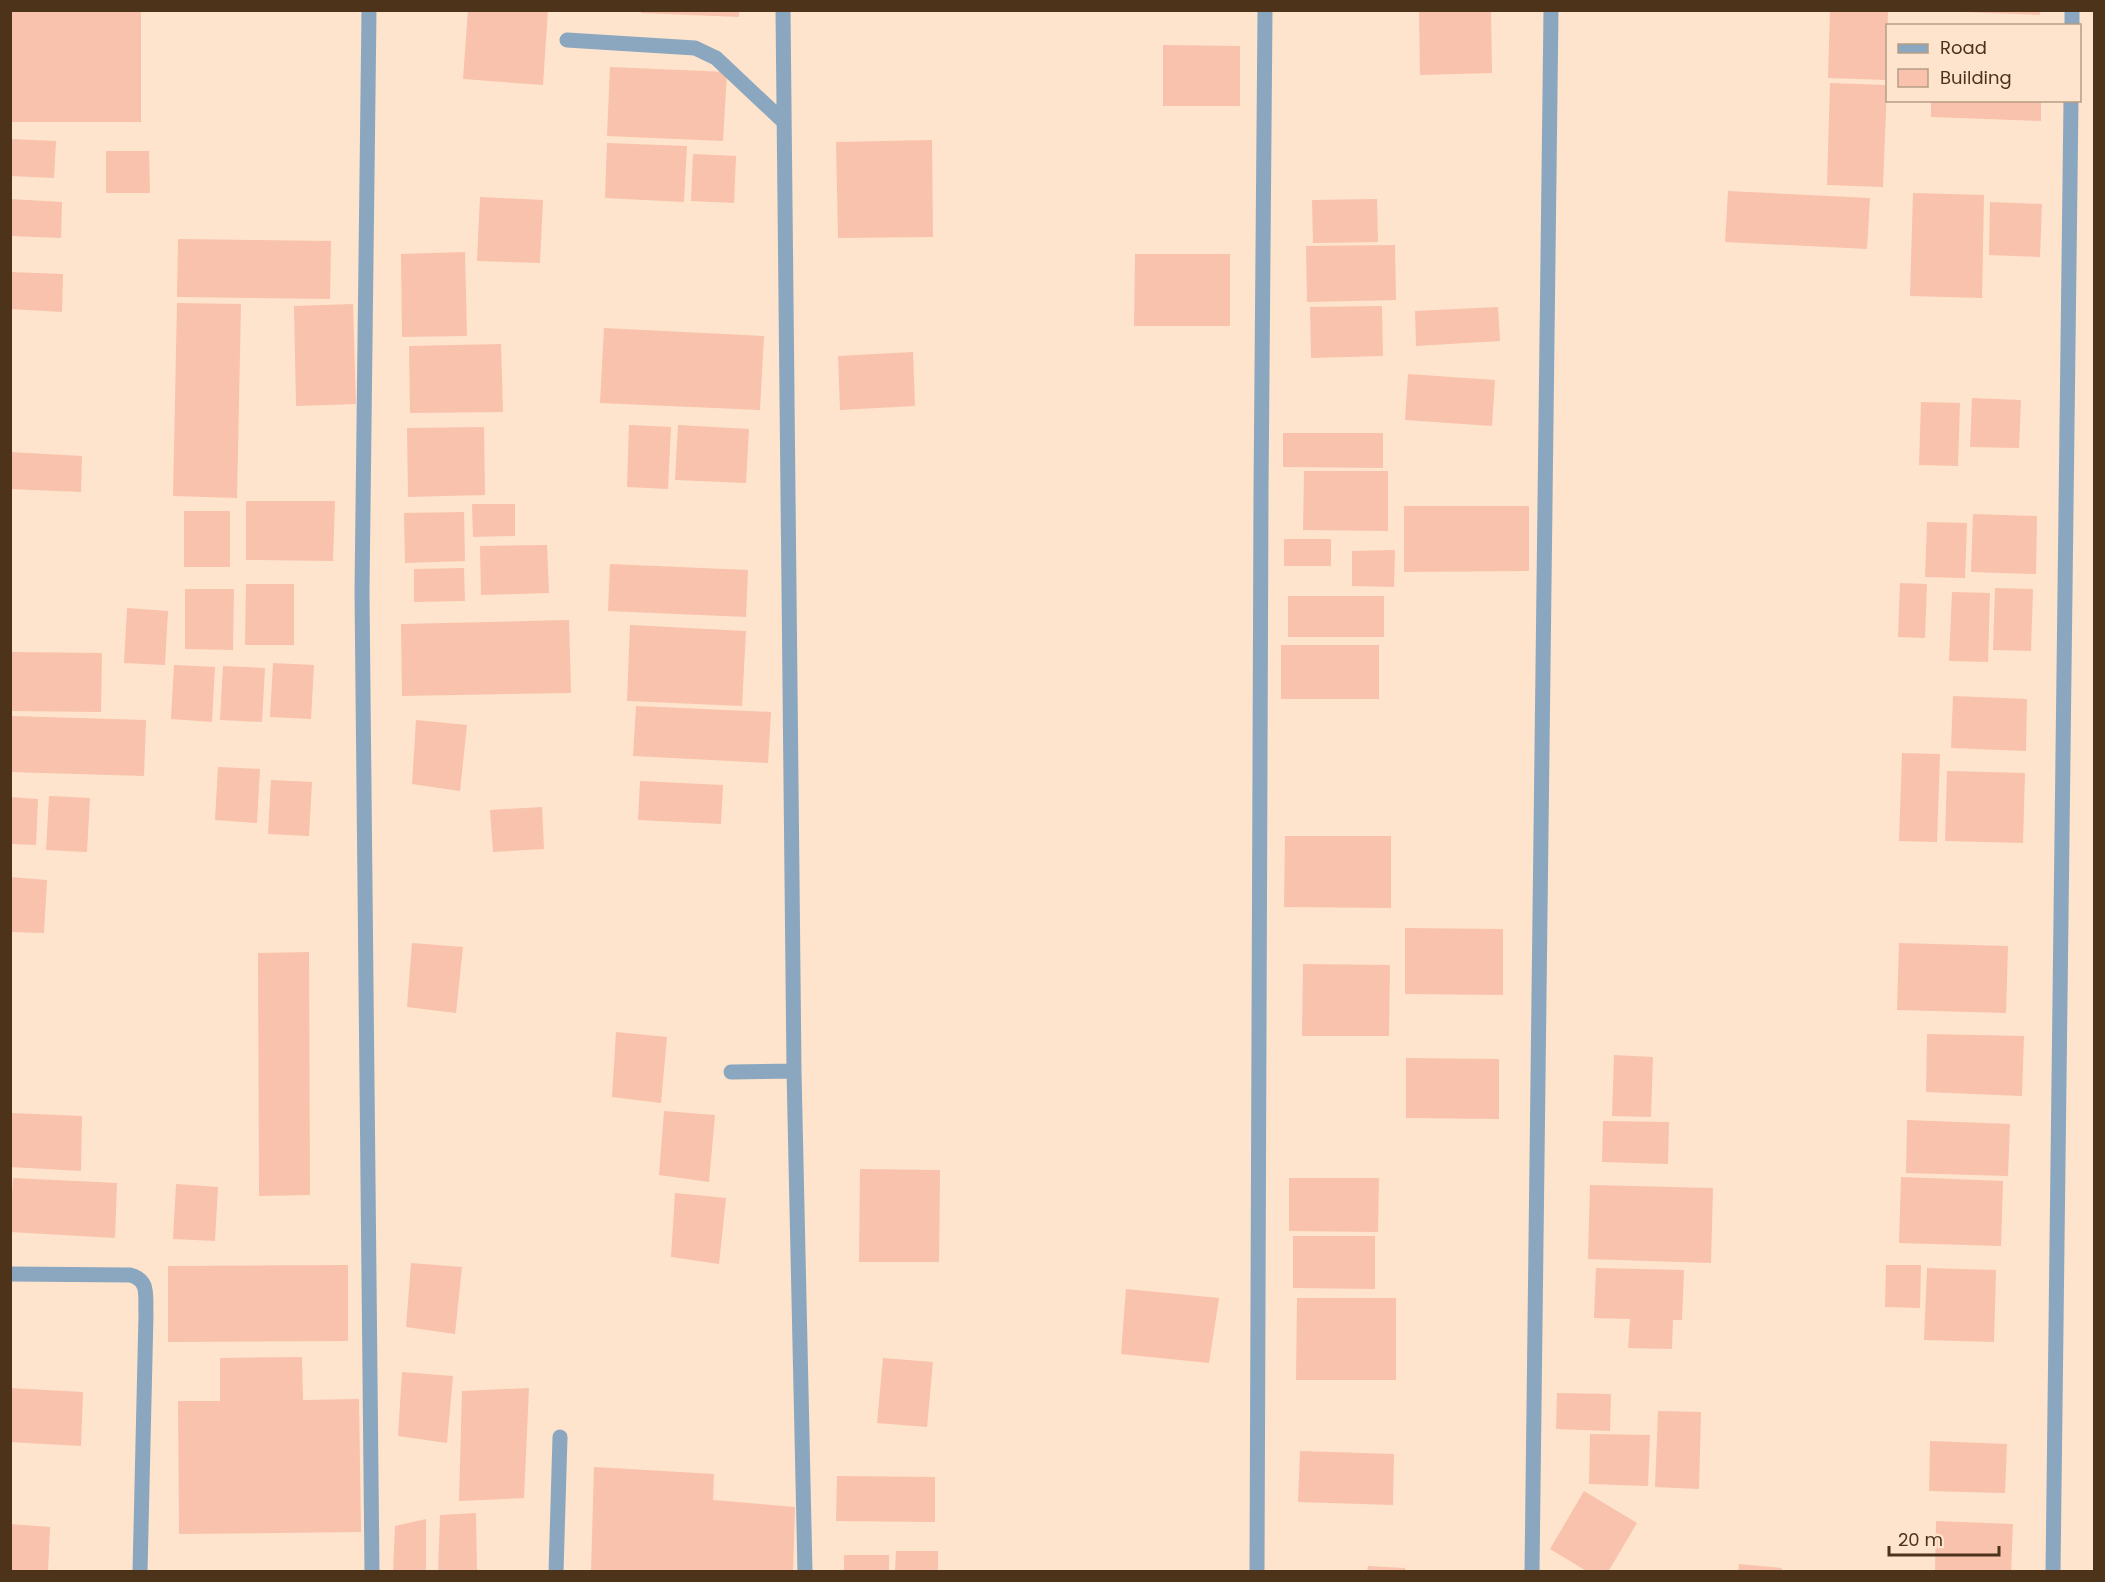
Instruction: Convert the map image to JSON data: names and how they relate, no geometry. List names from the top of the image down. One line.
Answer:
{"legend":["Road","Building"],"scale_bar":"20 m"}
